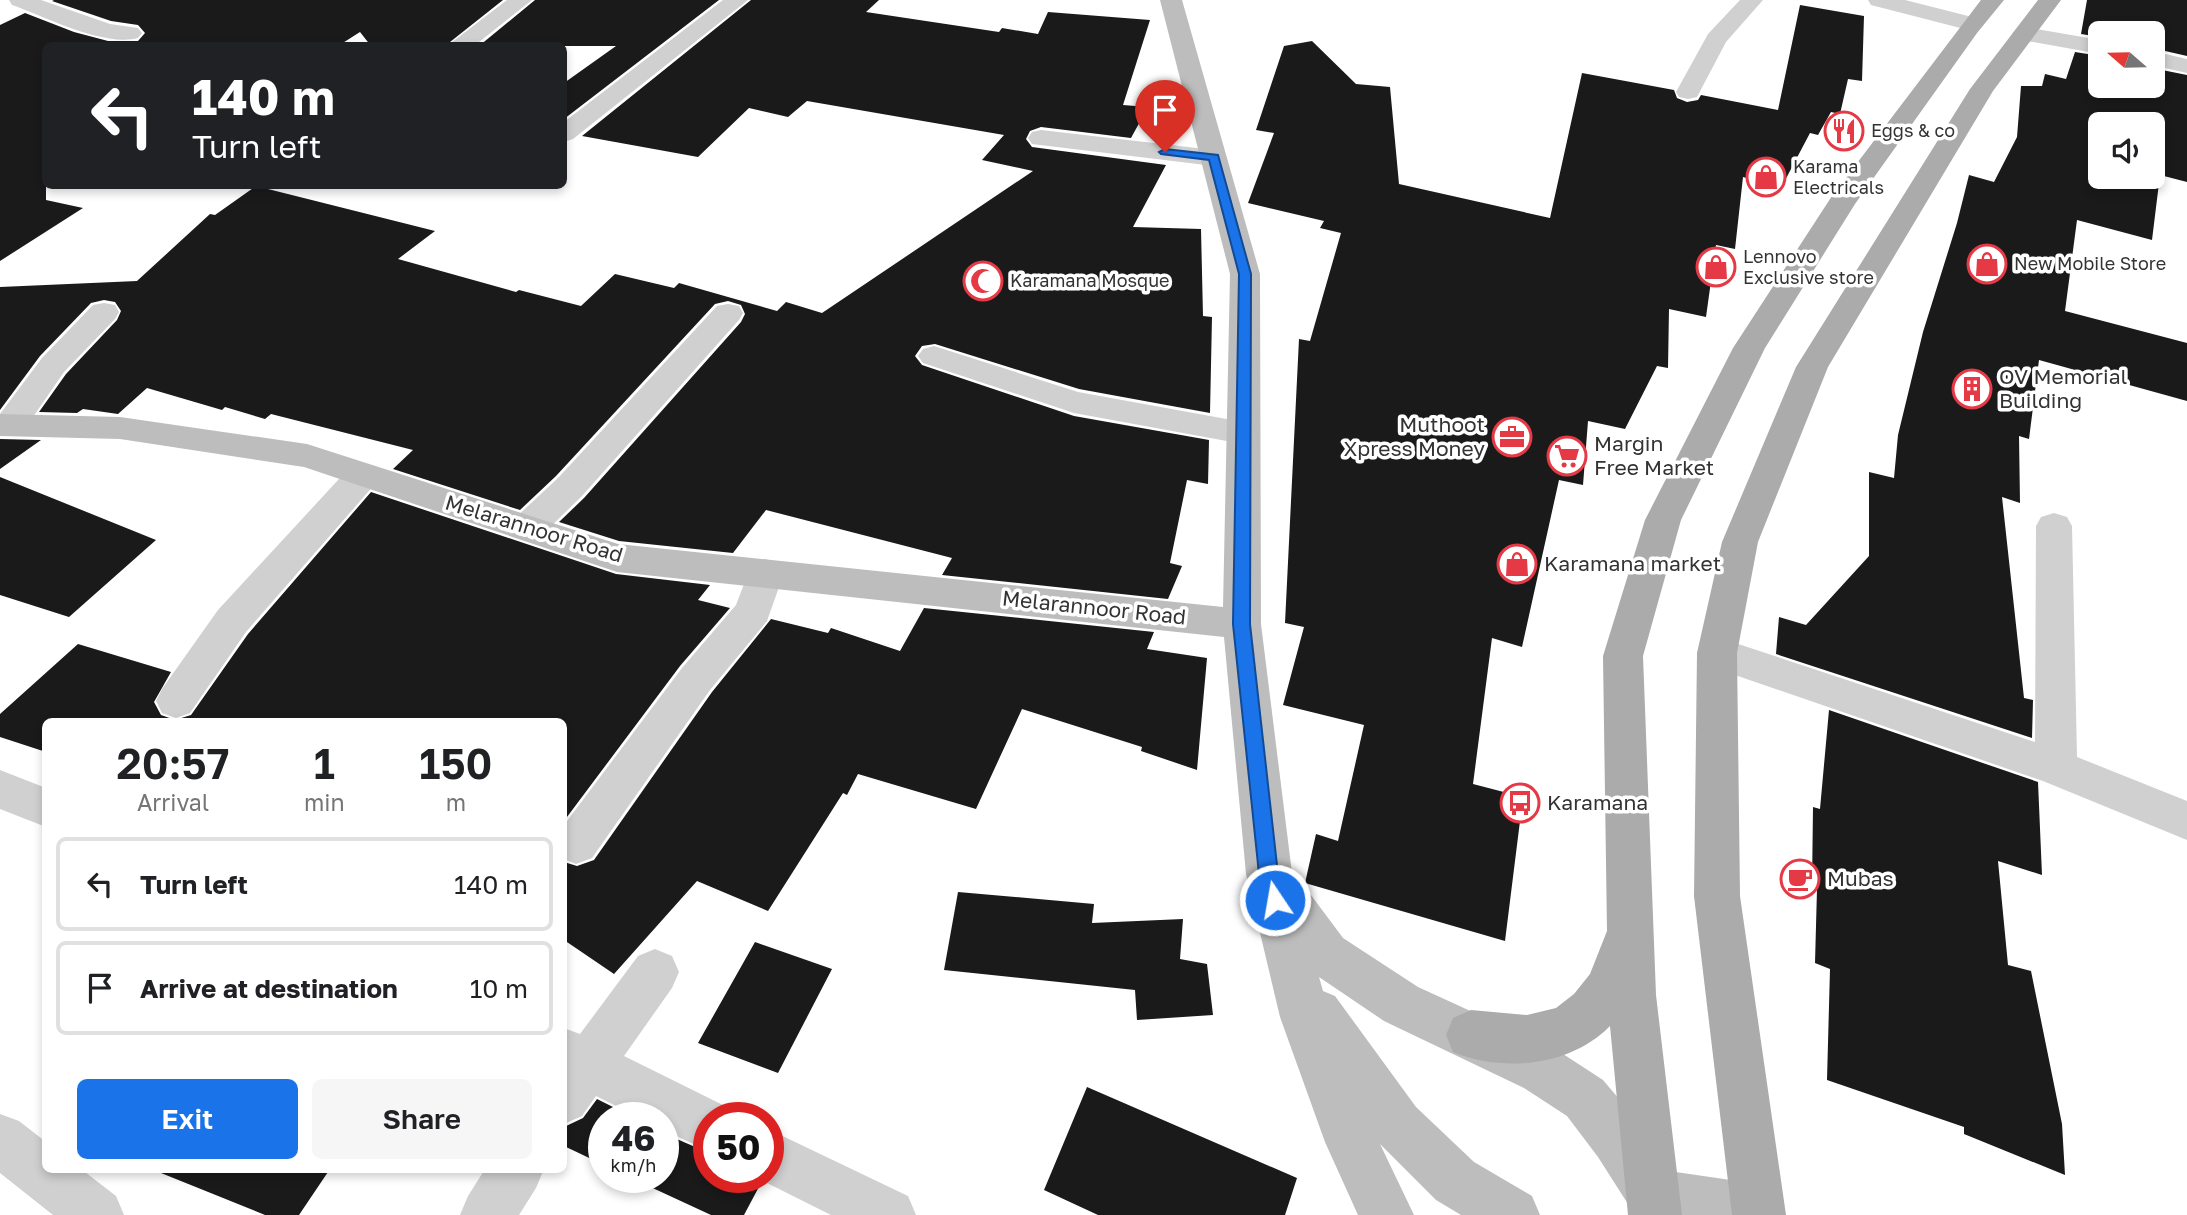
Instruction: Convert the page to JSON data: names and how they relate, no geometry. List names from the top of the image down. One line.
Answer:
{"streets":{"main road":["Melarannoor Road"]},"places":{"restaurant":["Eggs & co"],"shop":["Karama Electricals","New Mobile Store","Lennovo Exclusive store","Karamana market"],"mosque":["Karamana Mosque"],"building":["OV Memorial Building"],"office":["Muthoot Xpress Money"],"supermarket":["Margin Free Market"],"bus stop":["Karamana"],"cafe":["Mubas"]},"north":"left","page":{"turn":["140 m","Turn left"],"eta":["20:57","Arrival","1","min","150","m"],"list":[{"name":"Turn left","value":"140 m"},{"name":"Arrive at destination","value":"10 m"}],"buttons":["Exit","Share"],"speed":"46 km/h","limit":"50"}}
